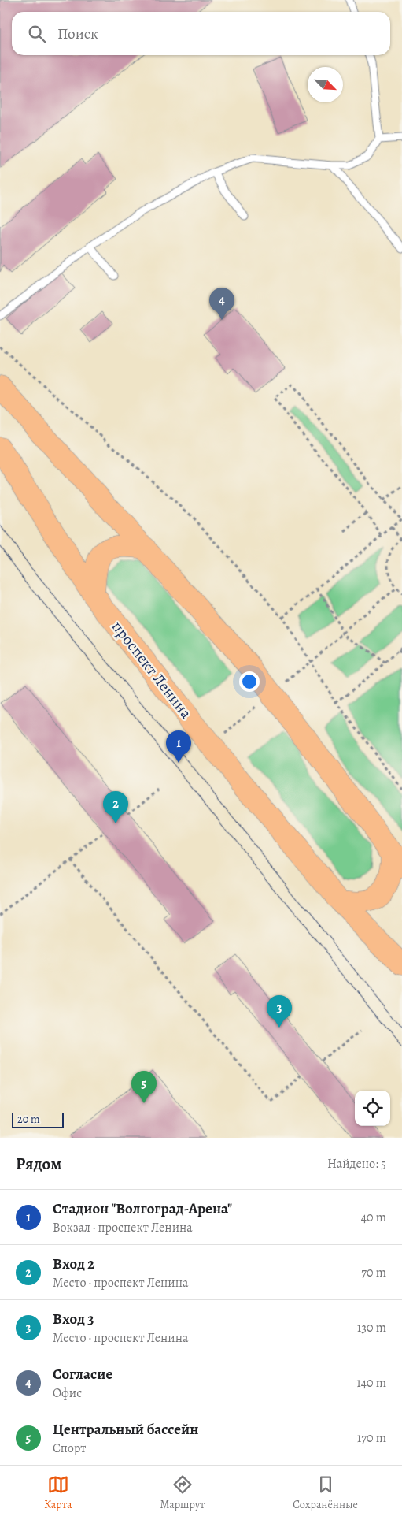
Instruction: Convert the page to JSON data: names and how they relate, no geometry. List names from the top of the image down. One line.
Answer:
{"streets":{"main road":["проспект Ленина"]},"scale_bar":"20 m","north":"bottom right","page":{"search":"Поиск","pins":["4","1","2","3","5"],"scale":"20 m","heading":["Рядом","Найдено: 5"],"list":[{"mark":"1","name":"Стадион \"Волгоград-Арена\"","note":"Вокзал · проспект Ленина","value":"40 m"},{"mark":"2","name":"Вход 2","note":"Место · проспект Ленина","value":"70 m"},{"mark":"3","name":"Вход 3","note":"Место · проспект Ленина","value":"130 m"},{"mark":"4","name":"Согласие","note":"Офис","value":"140 m"},{"mark":"5","name":"Центральный бассейн","note":"Спорт","value":"170 m"}],"nav":["Карта","Маршрут","Сохранённые"]}}
